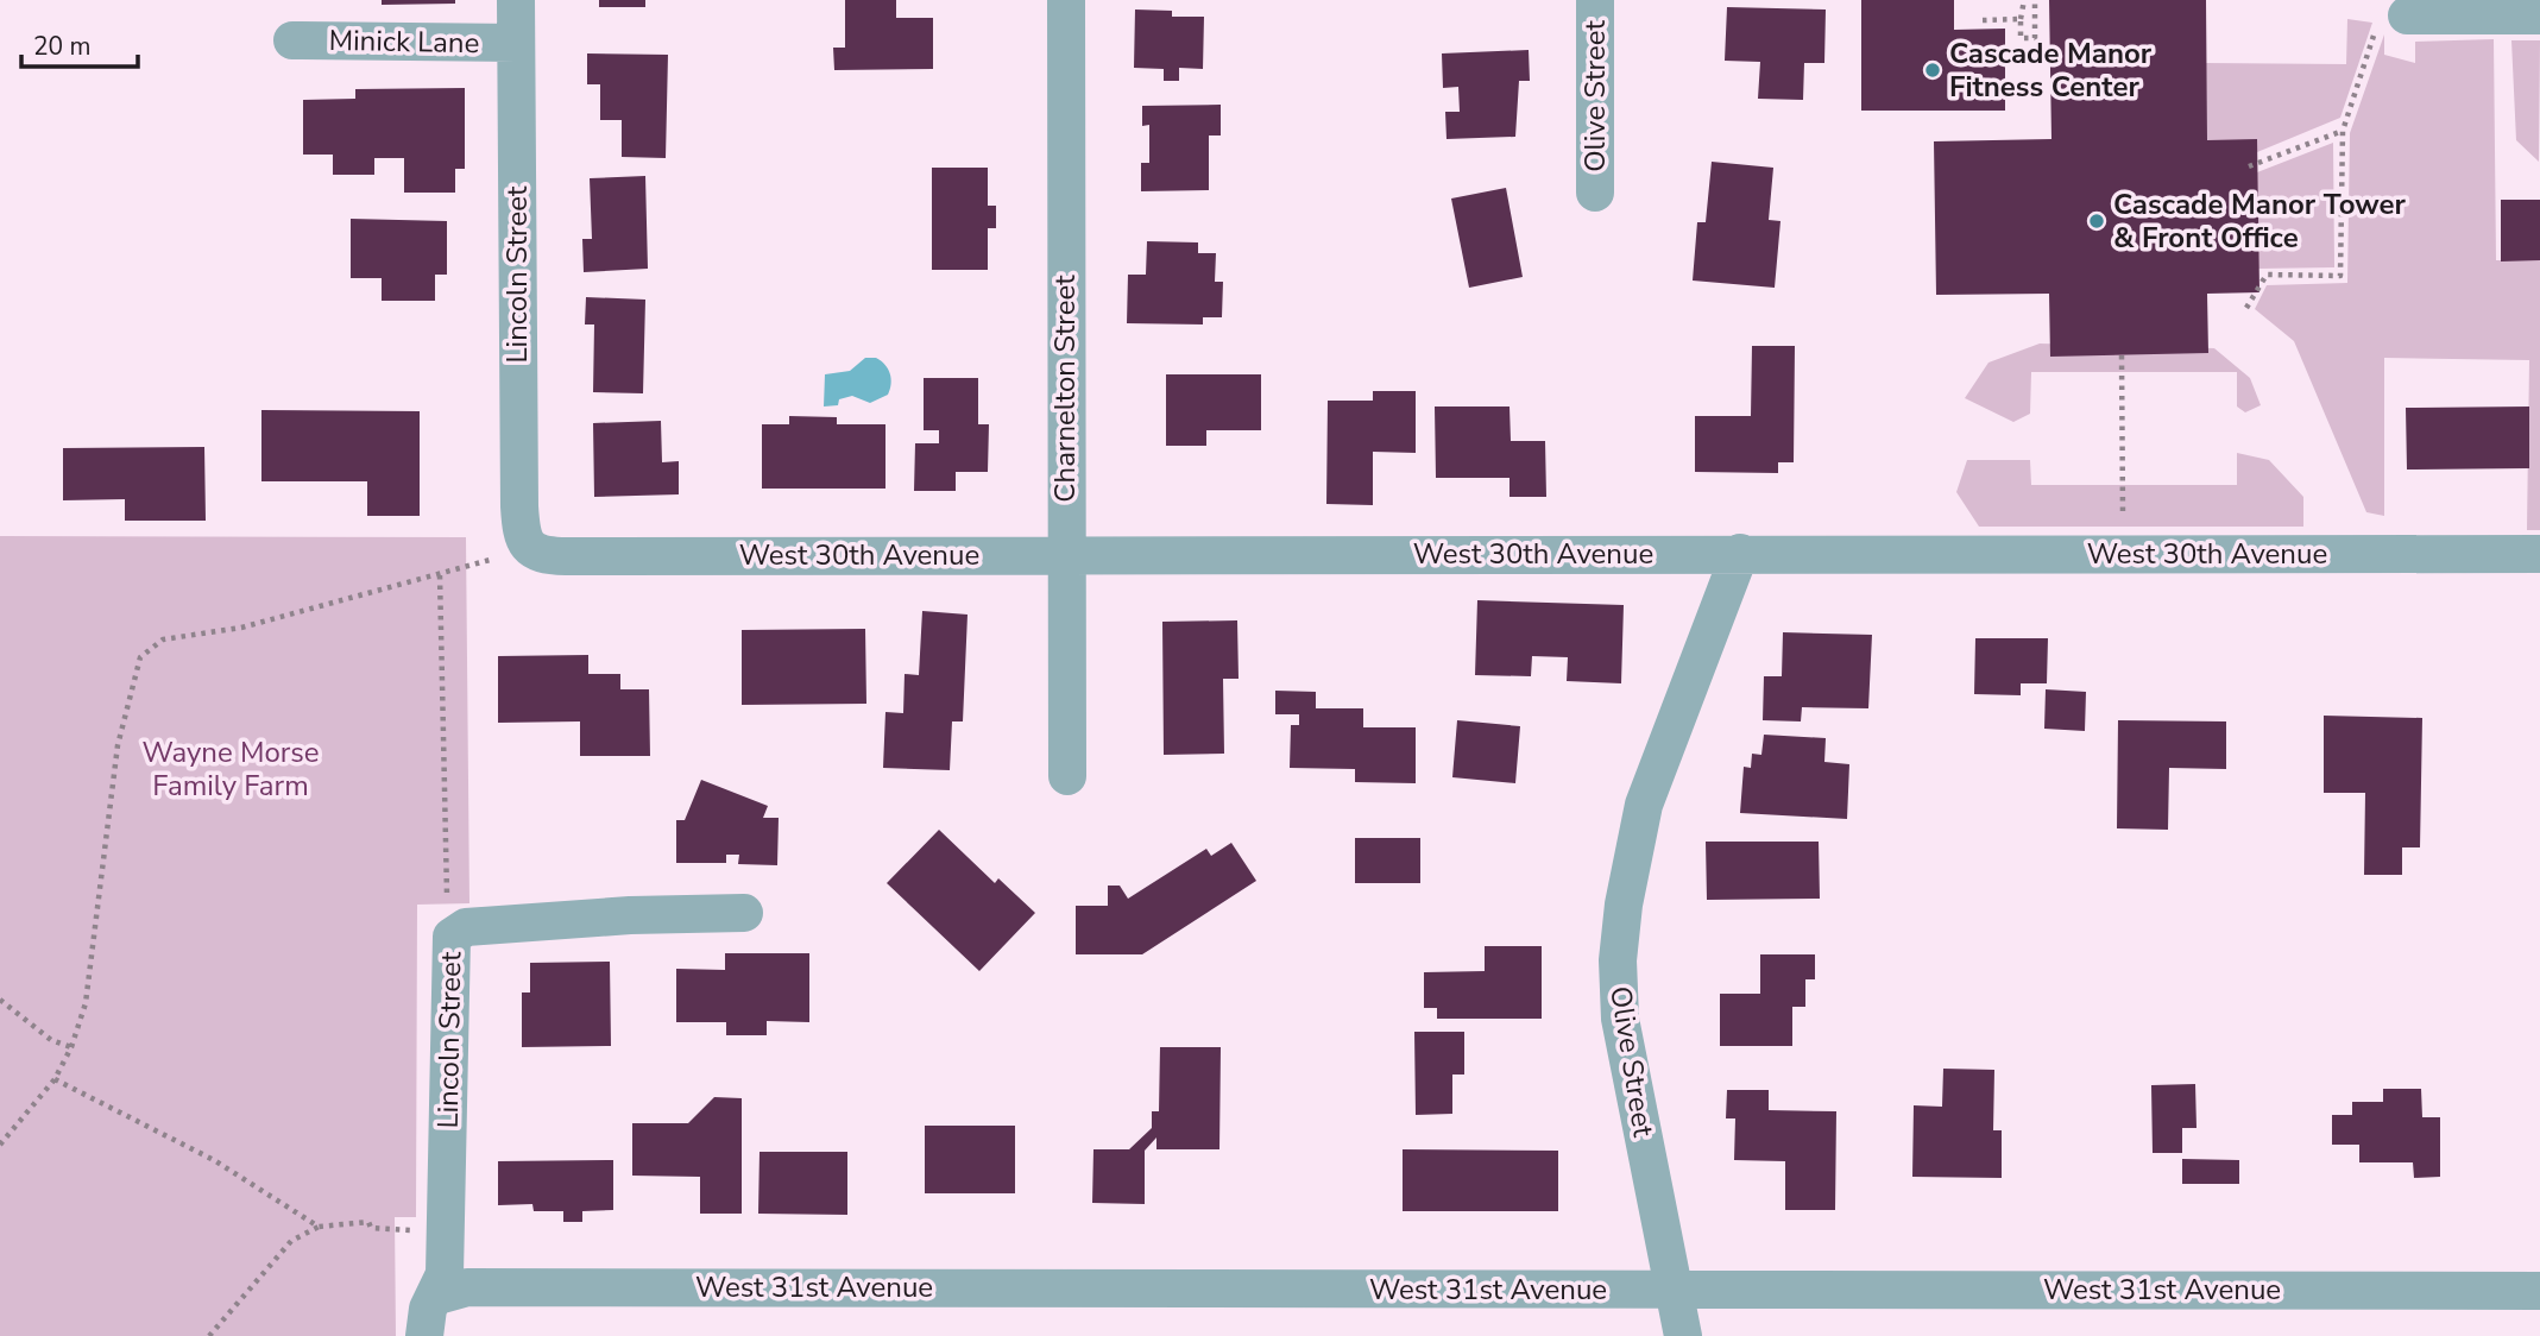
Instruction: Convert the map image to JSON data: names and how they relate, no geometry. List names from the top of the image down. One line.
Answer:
{"streets":{"street":["Minick Lane","Olive Street","Lincoln Street","Charnelton Street","West 30th Avenue","West 31st Avenue"]},"crossings":[["Minick Lane","Lincoln Street"],["Olive Street","West 30th Avenue"],["Olive Street","West 31st Avenue"],["Lincoln Street","West 30th Avenue"],["Lincoln Street","West 31st Avenue"],["Charnelton Street","West 30th Avenue"]],"parks":["Wayne Morse Family Farm"],"places":["Cascade Manor Fitness Center","Cascade Manor Tower & Front Office"],"scale_bar":"20 m"}
